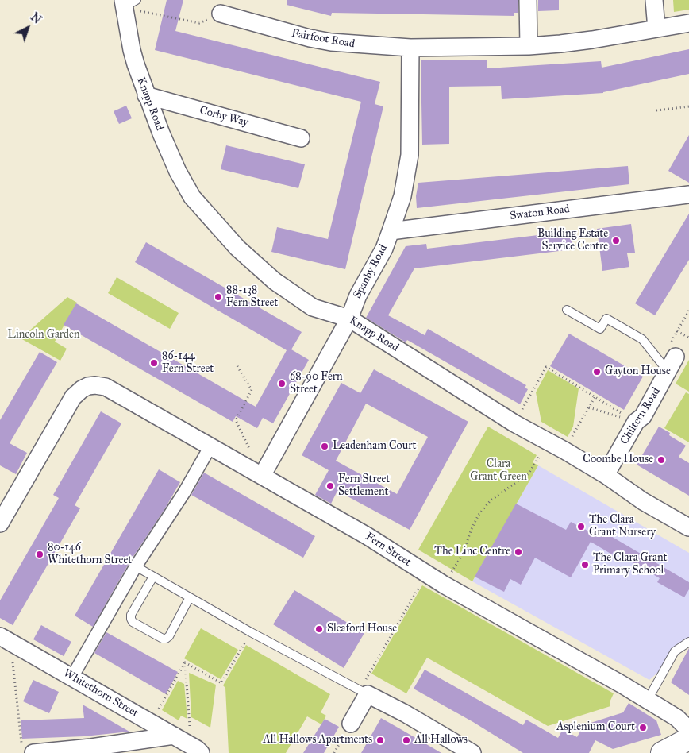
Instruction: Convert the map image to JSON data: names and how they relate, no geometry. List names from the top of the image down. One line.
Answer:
{"streets":{"street":["Fairfoot Road","Knapp Road","Corby Way","Swaton Road","Spanby Road","Chiltern Road","Fern Street","Whitethorn Street"]},"crossings":[["Fairfoot Road","Spanby Road"],["Knapp Road","Corby Way"],["Knapp Road","Spanby Road"],["Knapp Road","Chiltern Road"],["Swaton Road","Spanby Road"],["Spanby Road","Fern Street"]],"parks":["Lincoln Garden","Clara Grant Green"],"places":["Building Estate Service Centre","88-138 Fern Street","86-144 Fern Street","Gayton House","68-90 Fern Street","Leadenham Court","Coombe House","Fern Street Settlement","The Clara Grant Nursery","The Linc Centre","80-146 Whitethorn Street","The Clara Grant Primary School","Sleaford House","Asplenium Court","All Hallows Apartments","All Hallows"],"north":"top right"}
